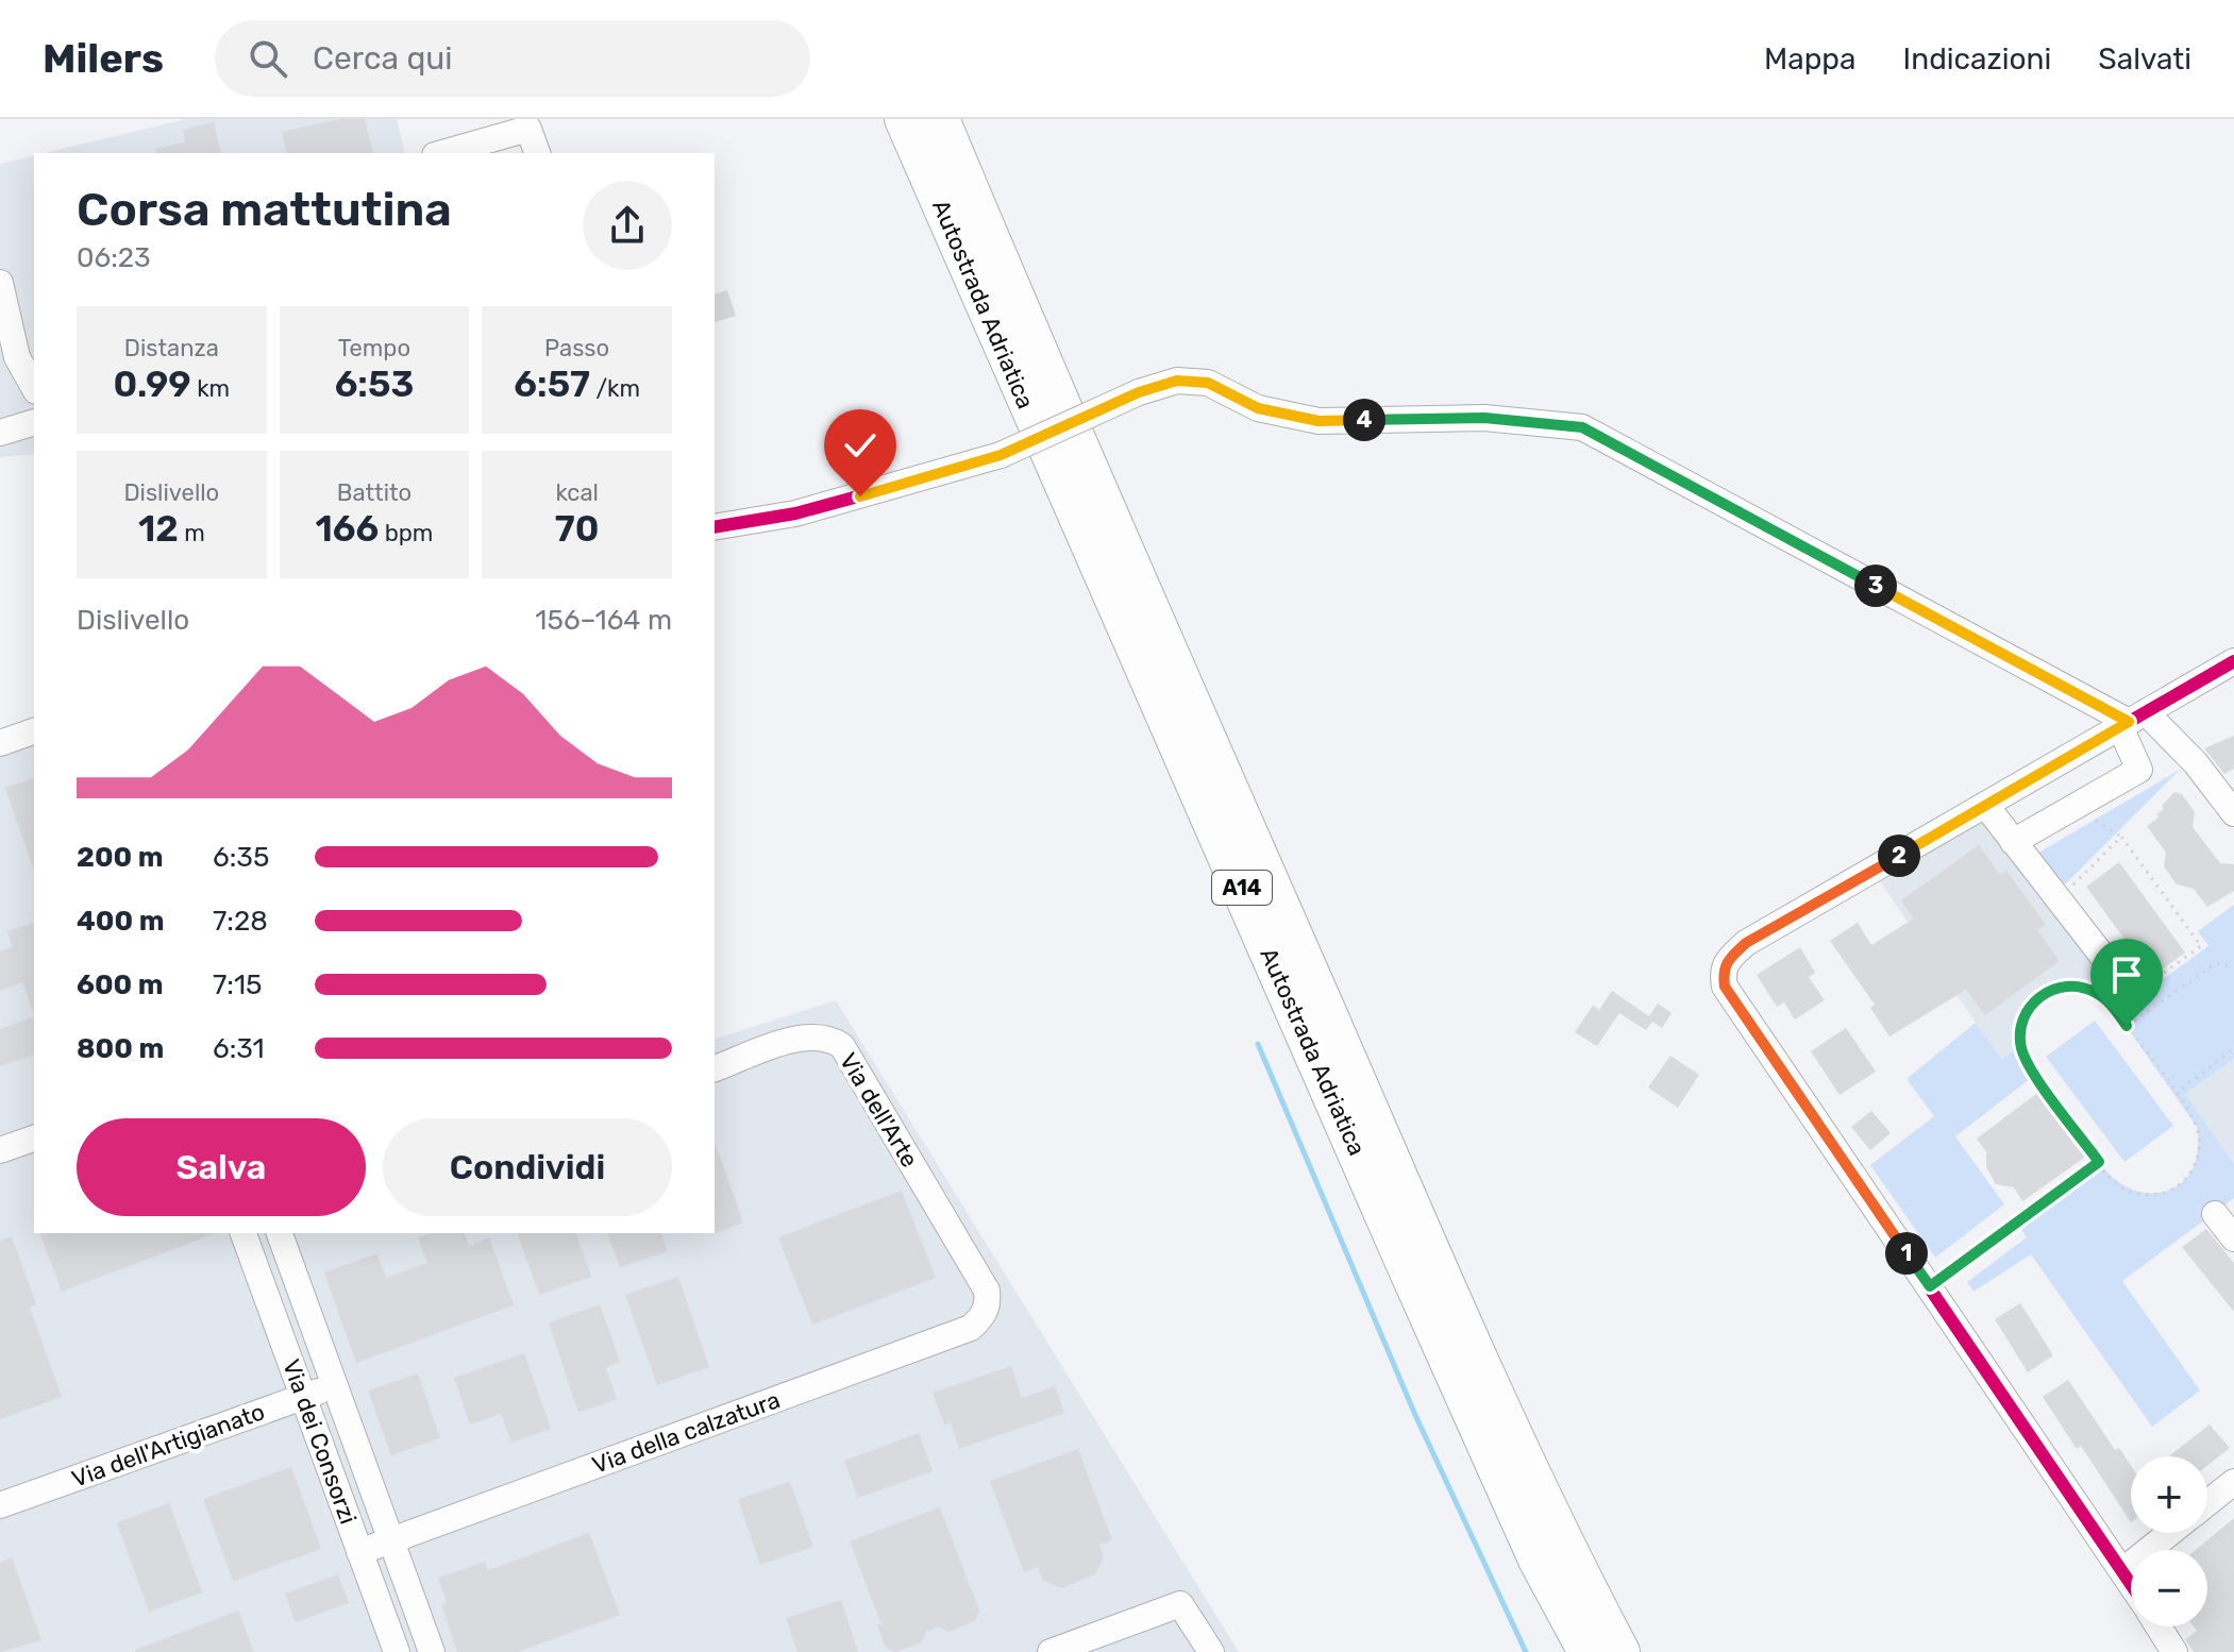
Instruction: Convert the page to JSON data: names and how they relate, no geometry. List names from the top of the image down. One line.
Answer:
{"streets":{"highway":["Autostrada Adriatica","A14"],"street":["Via dell'Arte","Via della calzatura","Via dei Consorzi","Via dell'Artigianato"]},"crossings":[["Via dell'Arte","Via della calzatura"],["Via della calzatura","Via dei Consorzi"],["Via dei Consorzi","Via dell'Artigianato"]],"page":{"header":"Milers","search":"Cerca qui","nav":["Mappa","Indicazioni","Salvati"],"heading":["Corsa mattutina","06:23"],"stats":[["Distanza","0.99 km"],["Tempo","6:53"],["Passo","6:57 /km"],["Dislivello","12 m"],["Battito","166 bpm"],["kcal","70"]],"pins":["4","3","2","1"],"chart":["Dislivello","156–164 m"],"list":[{"name":"200 m","note":"6:35"},{"name":"400 m","note":"7:28"},{"name":"600 m","note":"7:15"},{"name":"800 m","note":"6:31"}],"buttons":["Salva","Condividi"],"map_buttons":["+","−"]}}
